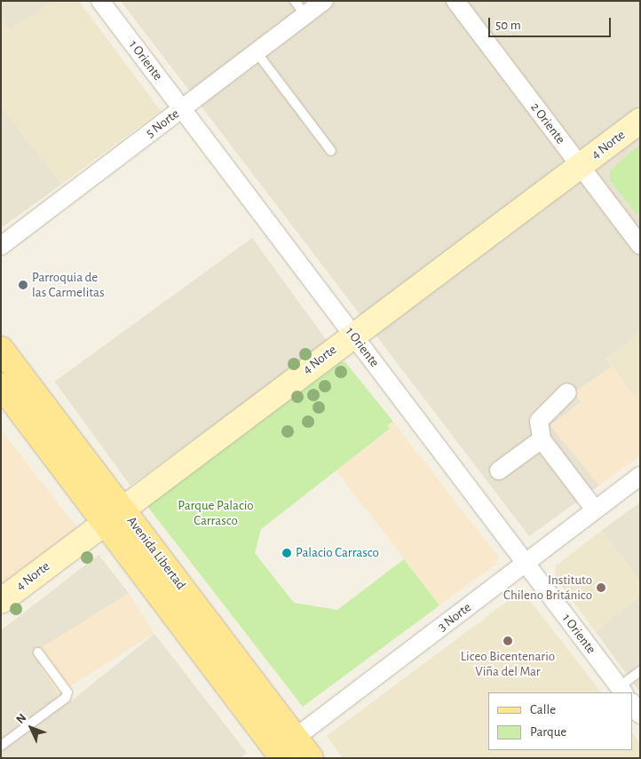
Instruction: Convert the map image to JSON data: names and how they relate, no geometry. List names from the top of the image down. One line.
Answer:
{"streets":{"main road":["Avenida Libertad"],"street":["1 Oriente","5 Norte","2 Oriente","4 Norte","3 Norte"]},"crossings":[["1 Oriente","5 Norte"],["1 Oriente","4 Norte"],["1 Oriente","3 Norte"],["2 Oriente","4 Norte"],["4 Norte","Avenida Libertad"],["Avenida Libertad","3 Norte"]],"parks":["Parque Palacio Carrasco"],"places":["Parroquia de las Carmelitas","Palacio Carrasco","Instituto Chileno Británico","Liceo Bicentenario Viña del Mar"],"legend":["Calle","Parque"],"scale_bar":"50 m","north":"top left"}
